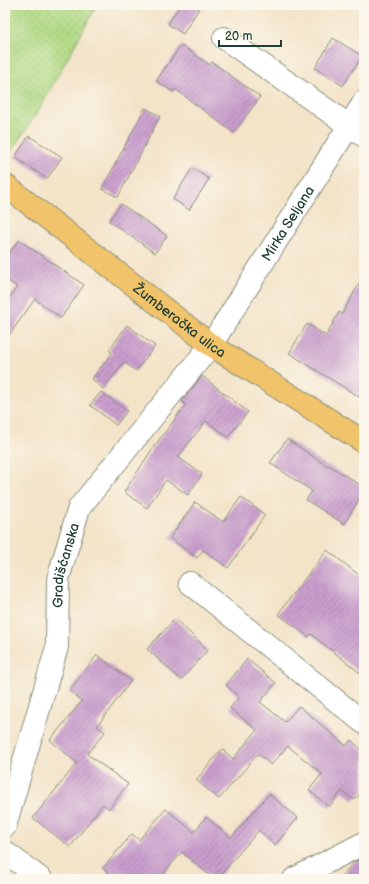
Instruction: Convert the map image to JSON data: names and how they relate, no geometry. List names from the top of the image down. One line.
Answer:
{"streets":{"main road":["Žumberačka ulica"],"street":["Mirka Seljana","Gradišćanska"]},"crossings":[["Mirka Seljana","Žumberačka ulica"],["Mirka Seljana","Gradišćanska"],["Žumberačka ulica","Gradišćanska"]],"scale_bar":"20 m"}
